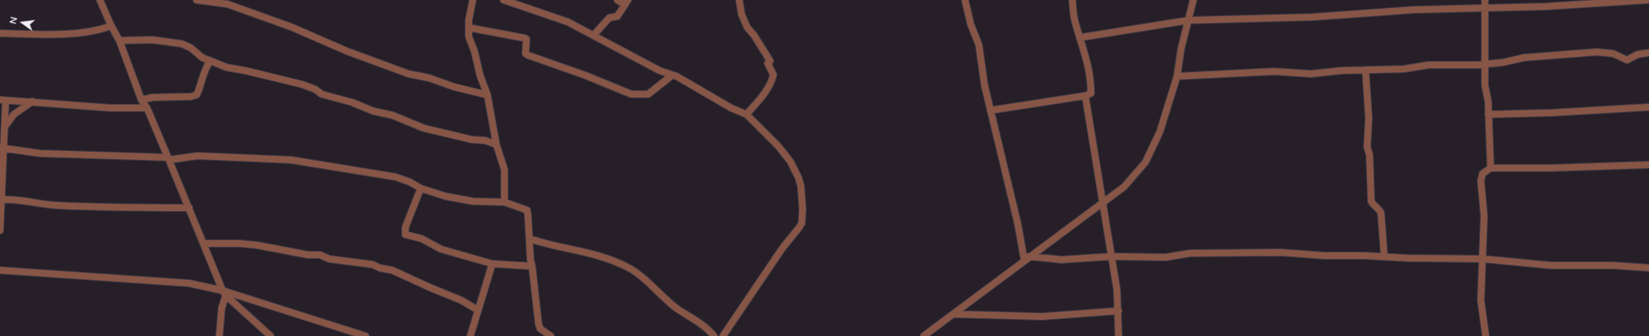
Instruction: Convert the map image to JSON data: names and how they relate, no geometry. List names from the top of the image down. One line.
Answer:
{"north":"left"}
